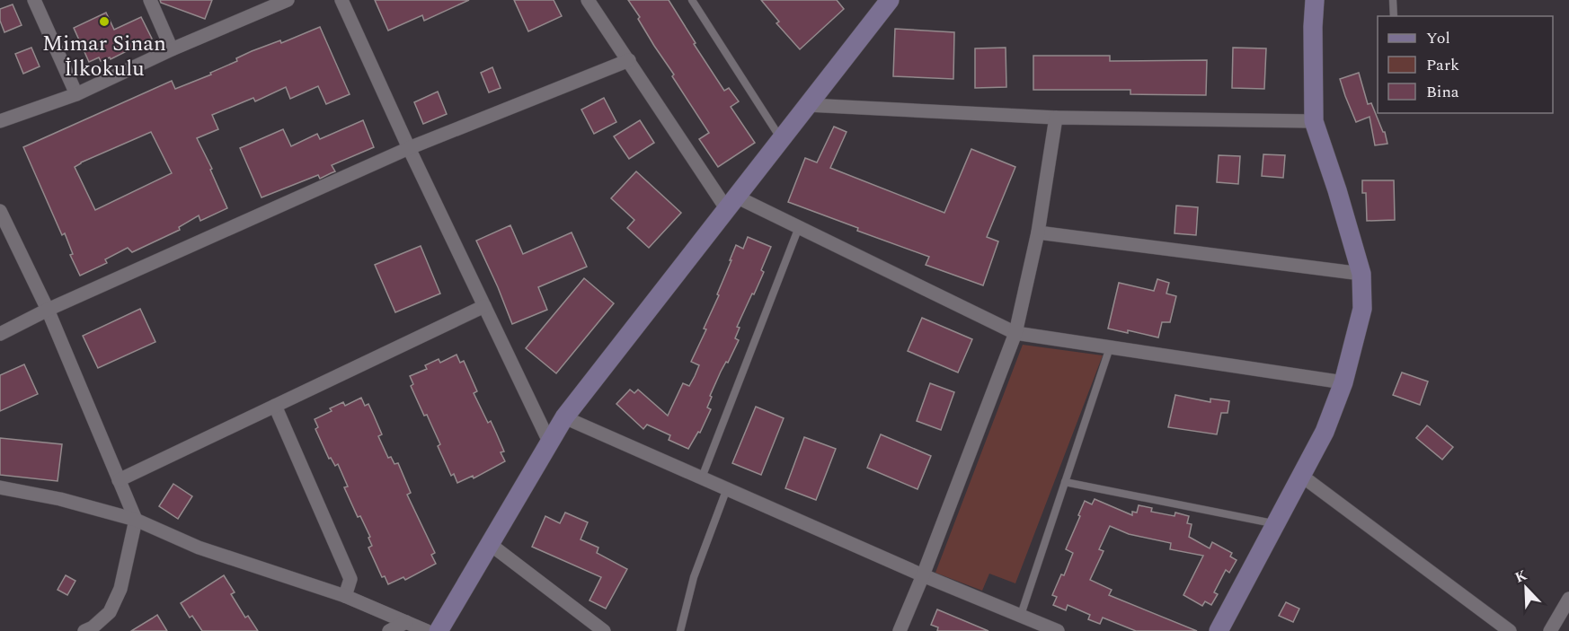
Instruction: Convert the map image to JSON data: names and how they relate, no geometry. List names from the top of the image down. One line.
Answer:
{"places":["Mimar Sinan İlkokulu"],"legend":["Yol","Park","Bina"],"north":"top left"}
